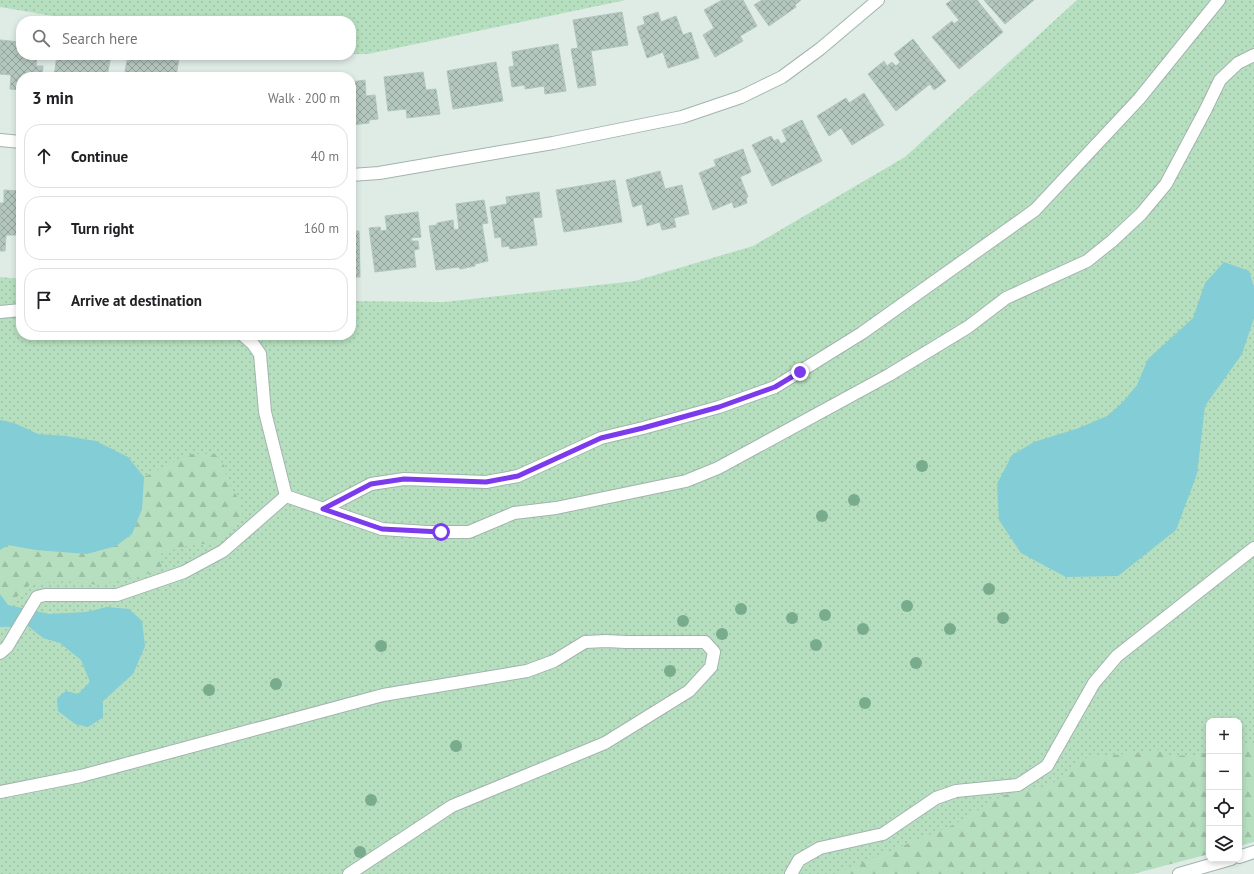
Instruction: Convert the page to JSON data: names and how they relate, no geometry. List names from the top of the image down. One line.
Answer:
{"page":{"search":"Search here","heading":["3 min","Walk · 200 m"],"list":[["Continue","40 m"],["Turn right","160 m"],"Arrive at destination"],"map_buttons":["+","−"]}}
